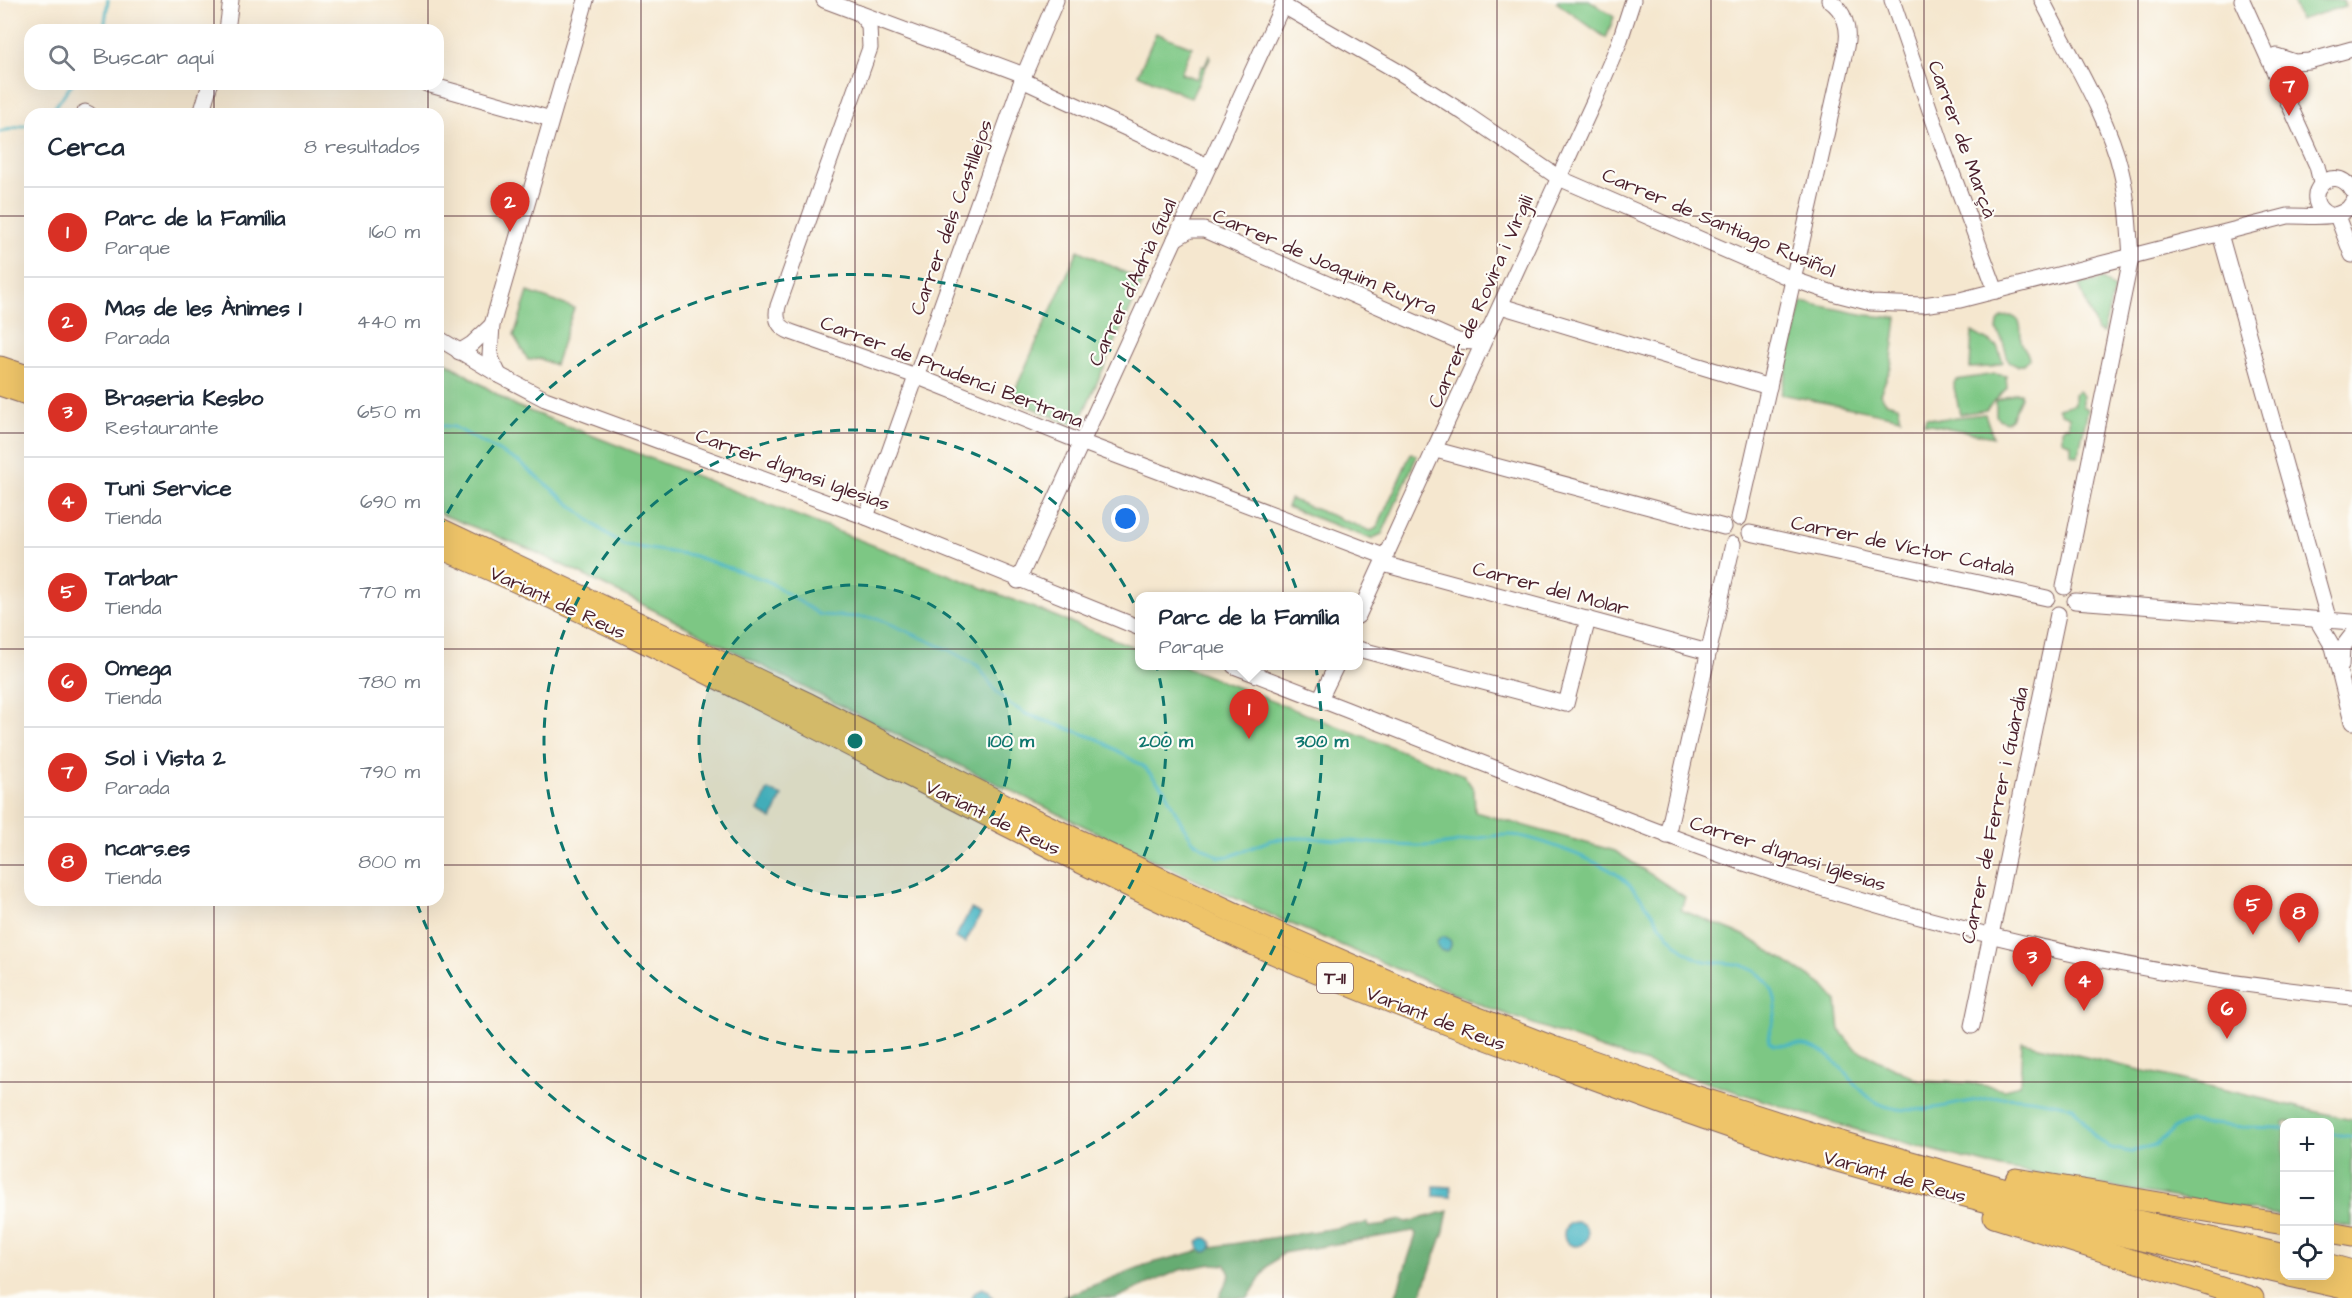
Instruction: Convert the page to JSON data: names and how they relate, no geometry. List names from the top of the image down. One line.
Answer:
{"streets":{"highway":["Variant de Reus","T-11"],"street":["Carrer de Marçà","Carrer dels Castillejos","Carrer de Santiago Rusiñol","Carrer de Joaquim Ruyra","Carrer d'Adrià Gual","Carrer de Rovira i Virgili","Carrer de Prudenci Bertrana","Carrer d'Ignasi Iglesias","Carrer de Víctor Català","Carrer del Molar","Carrer de Ferrer i Guàrdia"]},"crossings":[["Carrer de Marçà","Carrer de Santiago Rusiñol"],["Carrer dels Castillejos","Carrer de Prudenci Bertrana"],["Carrer dels Castillejos","Carrer d'Ignasi Iglesias"],["Carrer de Santiago Rusiñol","Carrer d'Adrià Gual"],["Carrer de Santiago Rusiñol","Carrer de Rovira i Virgili"],["Carrer de Joaquim Ruyra","Carrer d'Adrià Gual"],["Carrer d'Adrià Gual","Carrer de Prudenci Bertrana"],["Carrer d'Adrià Gual","Carrer d'Ignasi Iglesias"],["Carrer de Rovira i Virgili","Carrer de Prudenci Bertrana"],["Carrer de Rovira i Virgili","Carrer del Molar"],["Carrer de Prudenci Bertrana","Carrer del Molar"],["Carrer d'Ignasi Iglesias","Carrer de Ferrer i Guàrdia"],["Carrer de Víctor Català","Carrer de Ferrer i Guàrdia"]],"page":{"search":"Buscar aquí","pins":["7","2","1","5","8","3","4","6"],"heading":["Cerca","8 resultados"],"list":[{"mark":"1","name":"Parc de la Família","note":"Parque","value":"160 m"},{"mark":"2","name":"Mas de les Ànimes 1","note":"Parada","value":"440 m"},{"mark":"3","name":"Braseria Kesbo","note":"Restaurante","value":"650 m"},{"mark":"4","name":"Tuni Service","note":"Tienda","value":"690 m"},{"mark":"5","name":"Tarbar","note":"Tienda","value":"770 m"},{"mark":"6","name":"Omega","note":"Tienda","value":"780 m"},{"mark":"7","name":"Sol i Vista 2","note":"Parada","value":"790 m"},{"mark":"8","name":"ncars.es","note":"Tienda","value":"800 m"}],"popup":["Parc de la Família","Parque"],"map_buttons":["+","−"]},"rings":["100 m","200 m","300 m"]}
